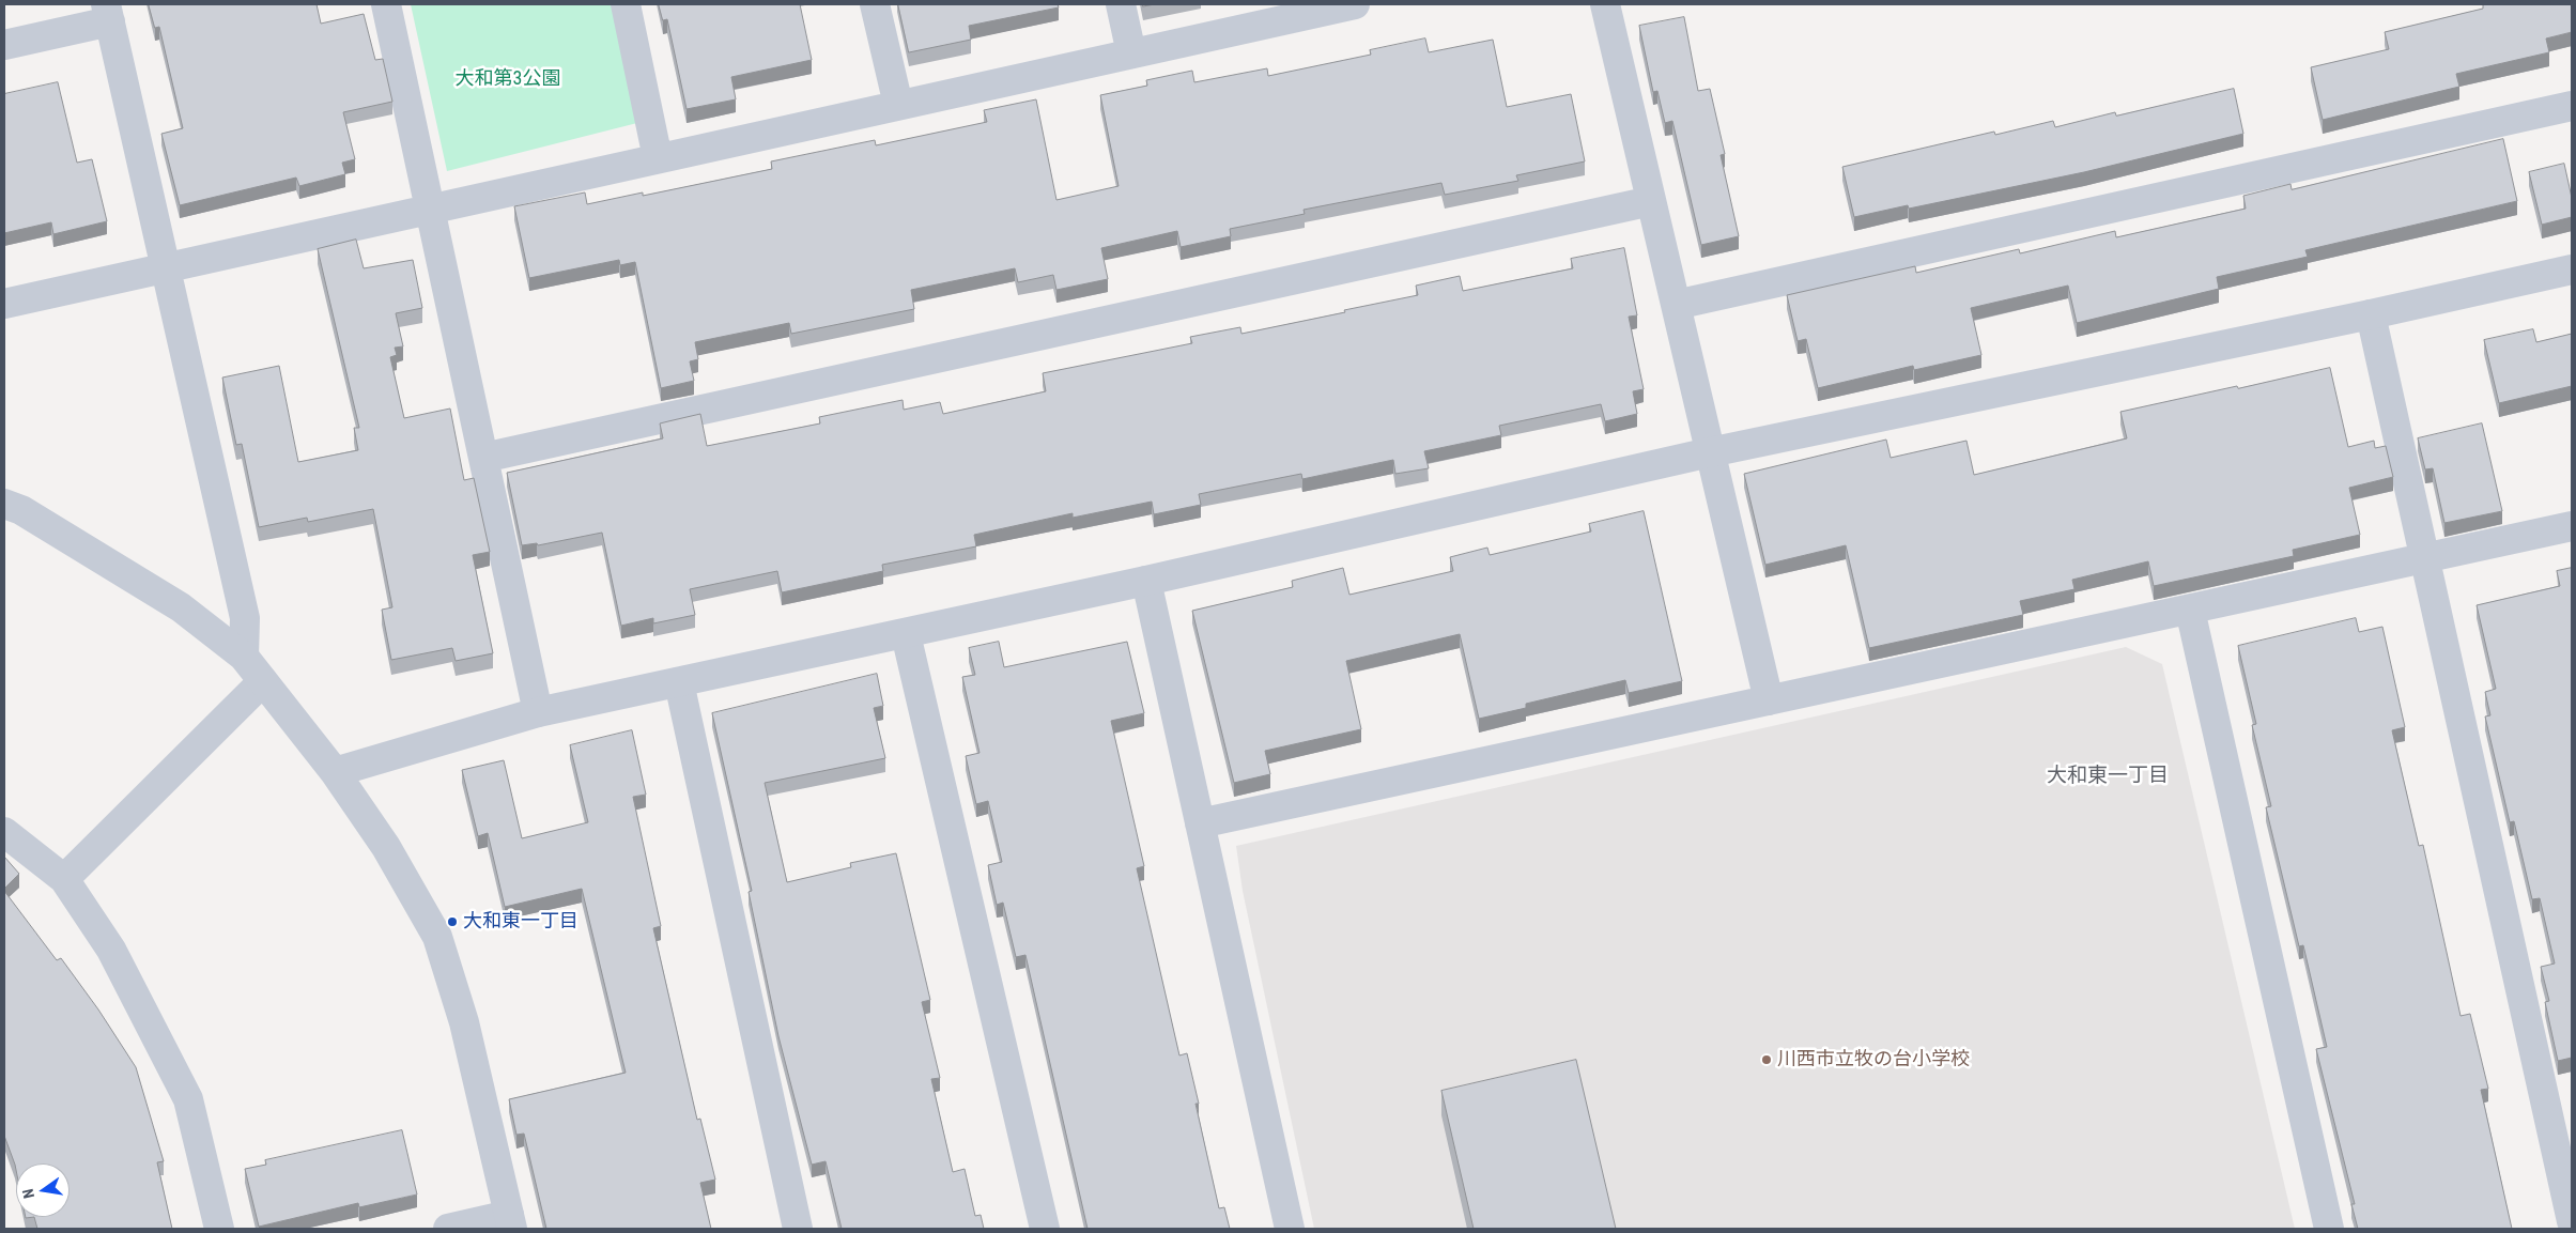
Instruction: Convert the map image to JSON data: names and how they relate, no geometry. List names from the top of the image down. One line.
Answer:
{"districts":["大和東一丁目"],"parks":["大和第3公園"],"places":["大和東一丁目","川西市立牧の台小学校"],"north":"left"}
